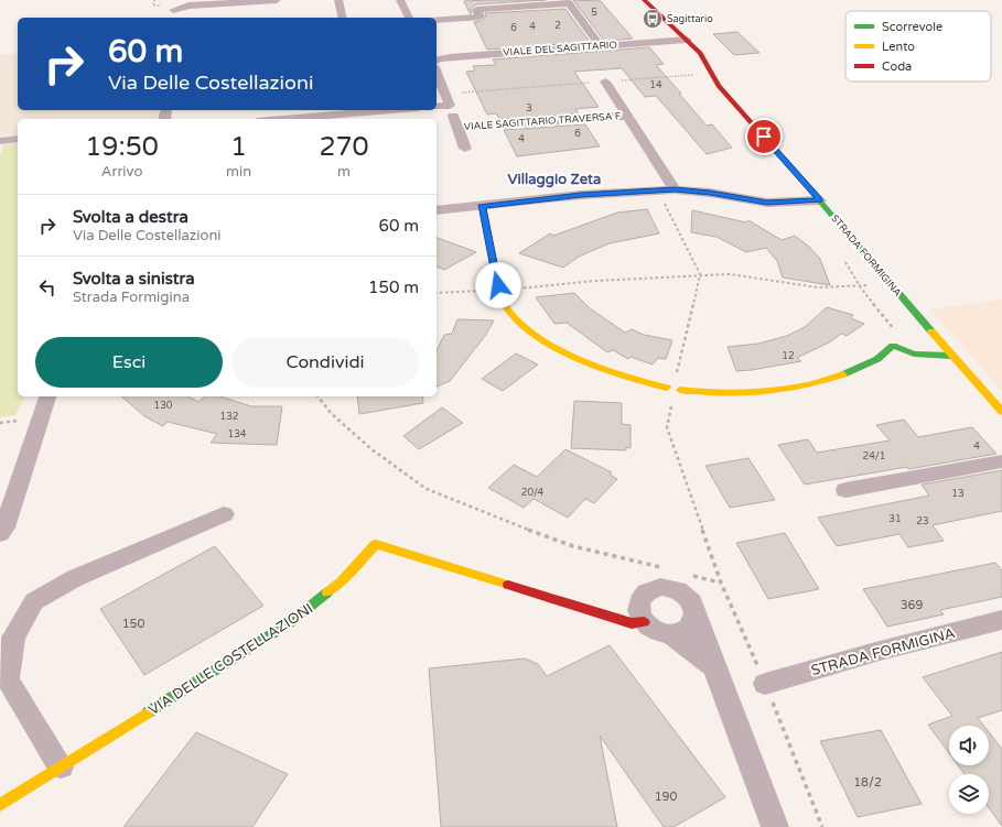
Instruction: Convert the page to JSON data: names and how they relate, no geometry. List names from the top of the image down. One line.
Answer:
{"streets":{"street":["VIALE DEL SAGITTARIO","VIALE SAGITTARIO TRAVERSA F","STRADA FORMIGINA","VIA DELLE COSTELLAZIONI"]},"crossings":[["VIALE DEL SAGITTARIO","VIALE SAGITTARIO TRAVERSA F"],["VIALE DEL SAGITTARIO","STRADA FORMIGINA"]],"districts":["Villaggio Zeta"],"places":{"bus stop":["Sagittario"]},"house_numbers":["5","2","4","6","14","3","6","4","12","130","132","134","4","24/1","20/4","13","31","23","369","150","18/2","190"],"legend":["Scorrevole","Lento","Coda"],"page":{"turn":["60 m","Via Delle Costellazioni"],"eta":["19:50","Arrivo","1","min","270","m"],"list":[{"name":"Svolta a destra","note":"Via Delle Costellazioni","value":"60 m"},{"name":"Svolta a sinistra","note":"Strada Formigina","value":"150 m"}],"buttons":["Esci","Condividi"]}}
